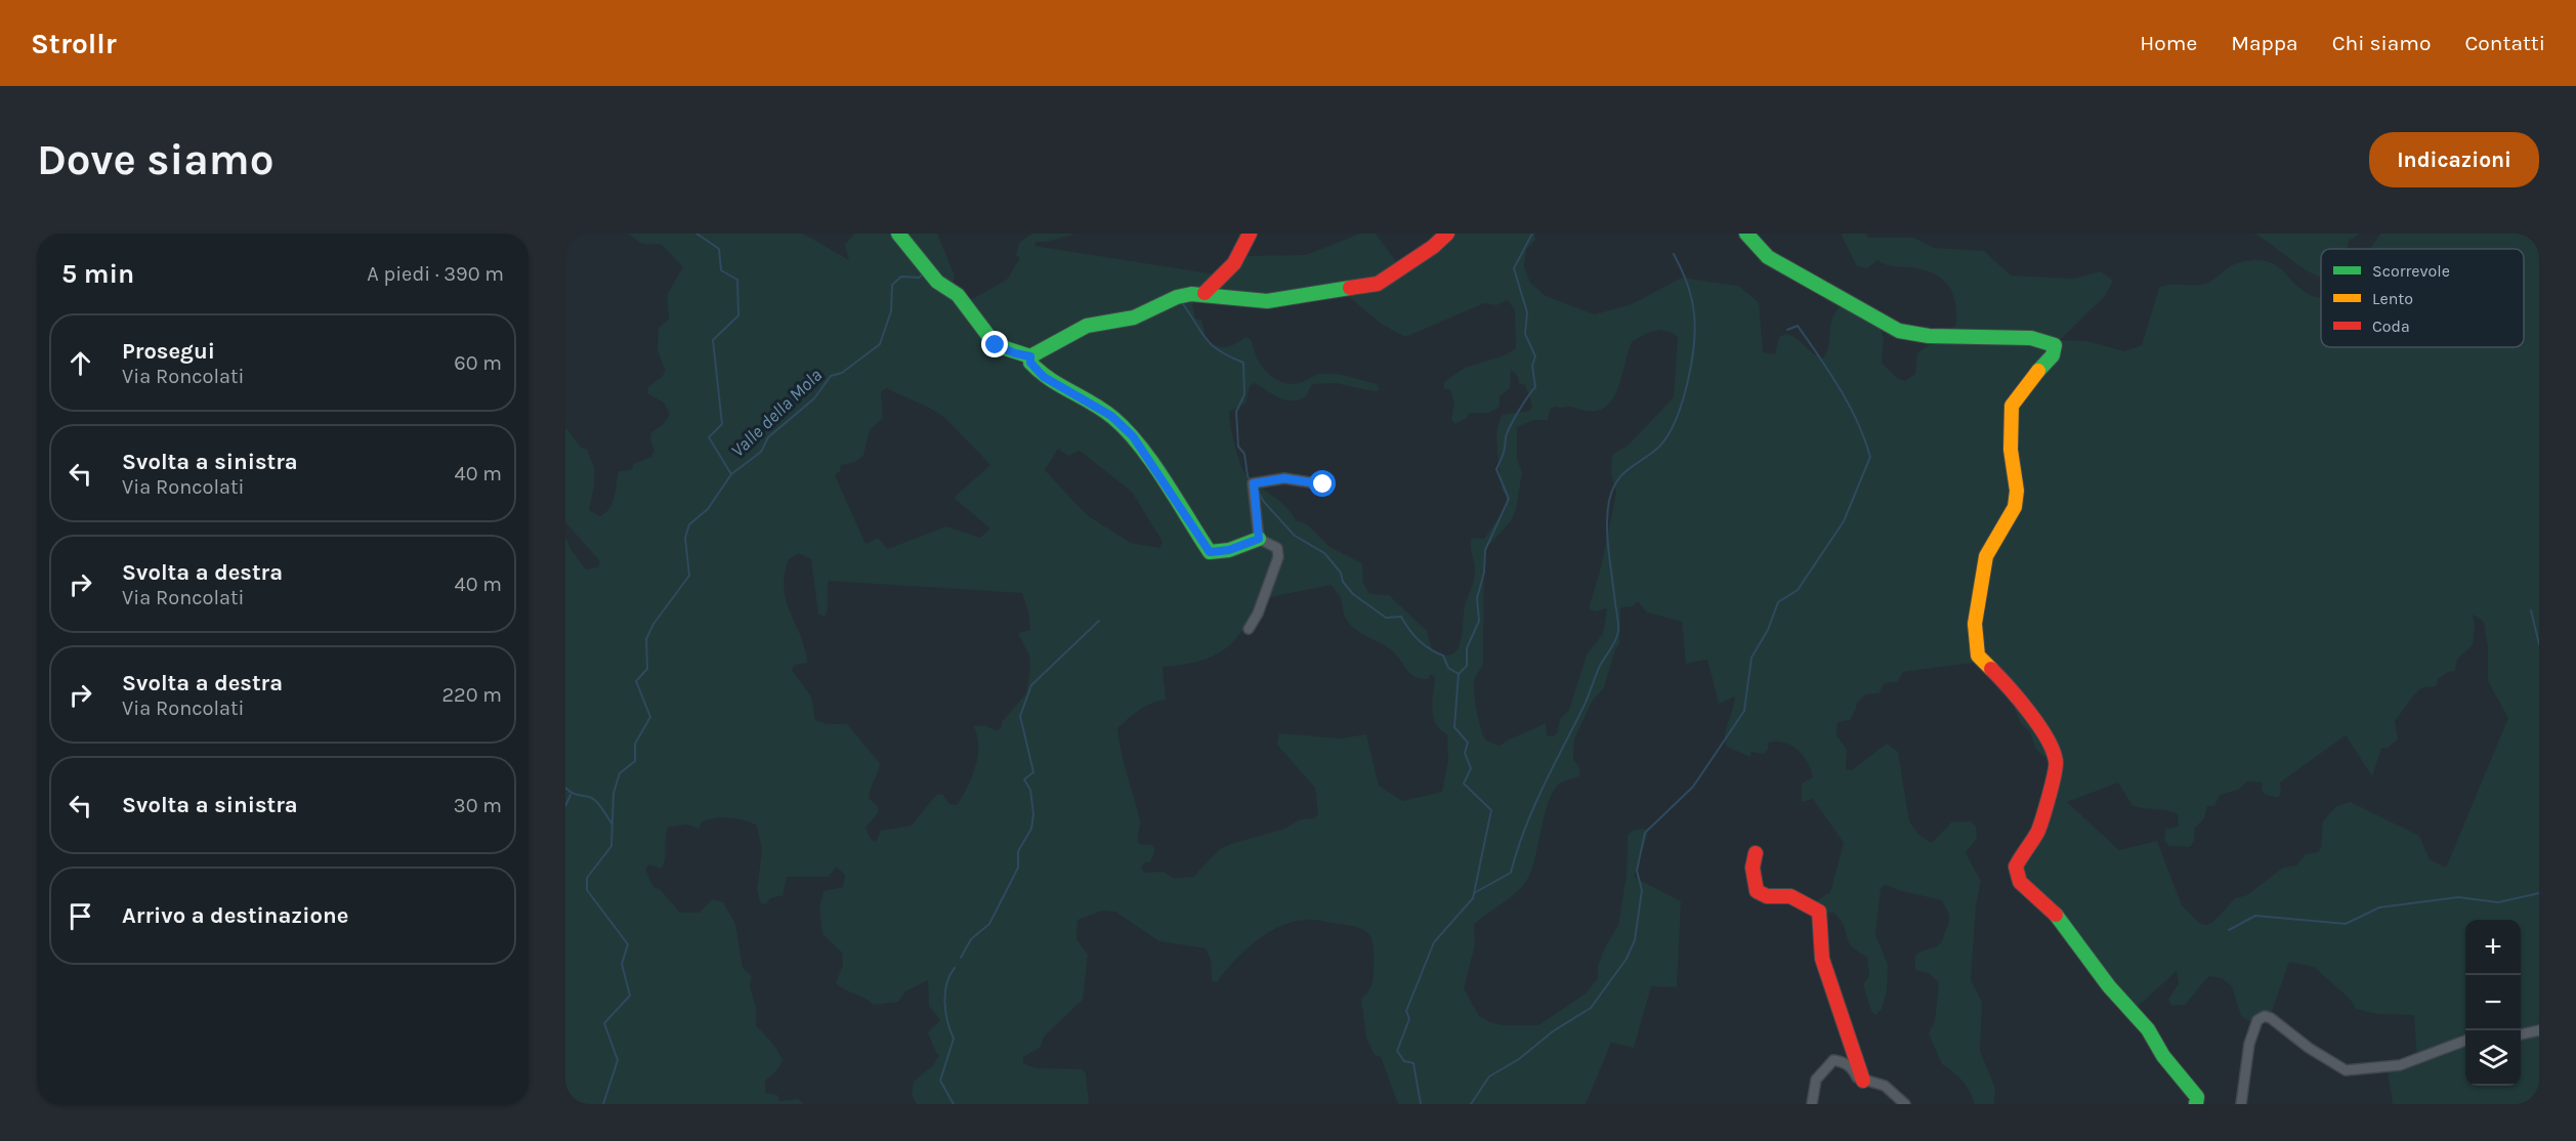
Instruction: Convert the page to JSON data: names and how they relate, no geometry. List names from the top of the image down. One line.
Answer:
{"water":["Valle della Mola"],"legend":["Scorrevole","Lento","Coda"],"page":{"header":"Strollr","nav":["Home","Mappa","Chi siamo","Contatti"],"buttons":"Indicazioni","title":"Dove siamo","heading":["5 min","A piedi · 390 m"],"list":[["Prosegui","Via Roncolati","60 m"],["Svolta a sinistra","Via Roncolati","40 m"],["Svolta a destra","Via Roncolati","40 m"],["Svolta a destra","Via Roncolati","220 m"],["Svolta a sinistra","30 m"],"Arrivo a destinazione"],"map_buttons":["+","−"]}}
